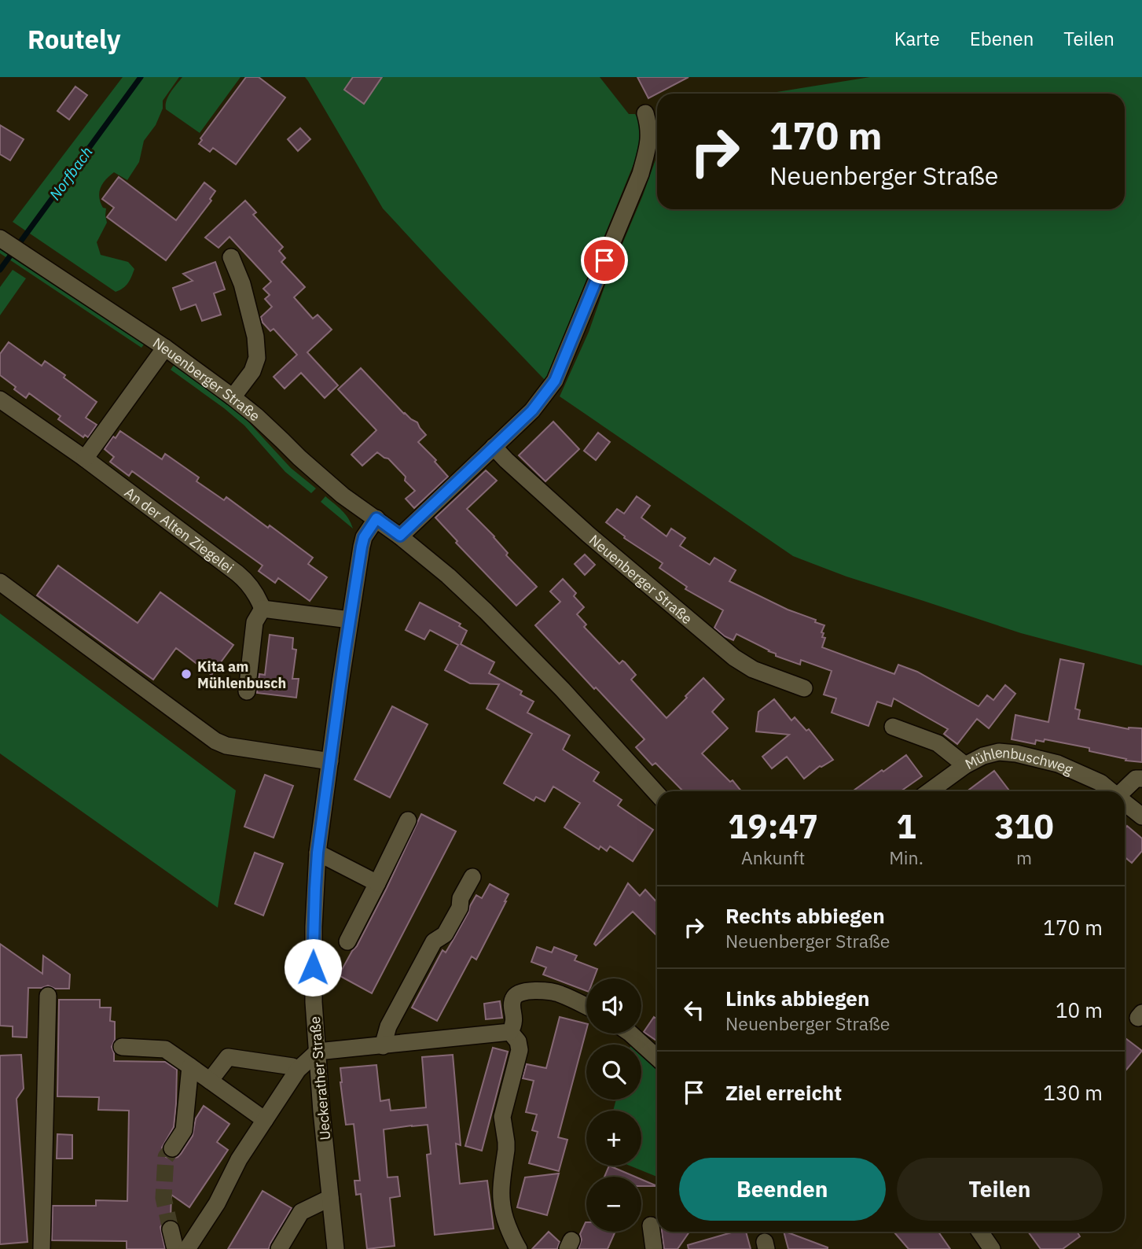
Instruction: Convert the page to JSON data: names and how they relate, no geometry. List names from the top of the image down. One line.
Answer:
{"streets":{"street":["Neuenberger Straße","An der Alten Ziegelei","Mühlenbuschweg","Ueckerather Straße"]},"crossings":[["Neuenberger Straße","Ueckerather Straße"]],"water":["Norfbach"],"places":["Kita am Mühlenbusch"],"page":{"header":"Routely","nav":["Karte","Ebenen","Teilen"],"turn":["170 m","Neuenberger Straße"],"eta":["19:47","Ankunft","1","Min.","310","m"],"list":[{"name":"Rechts abbiegen","note":"Neuenberger Straße","value":"170 m"},{"name":"Links abbiegen","note":"Neuenberger Straße","value":"10 m"},{"name":"Ziel erreicht","value":"130 m"}],"map_buttons":["+","−"],"buttons":["Beenden","Teilen"]}}
